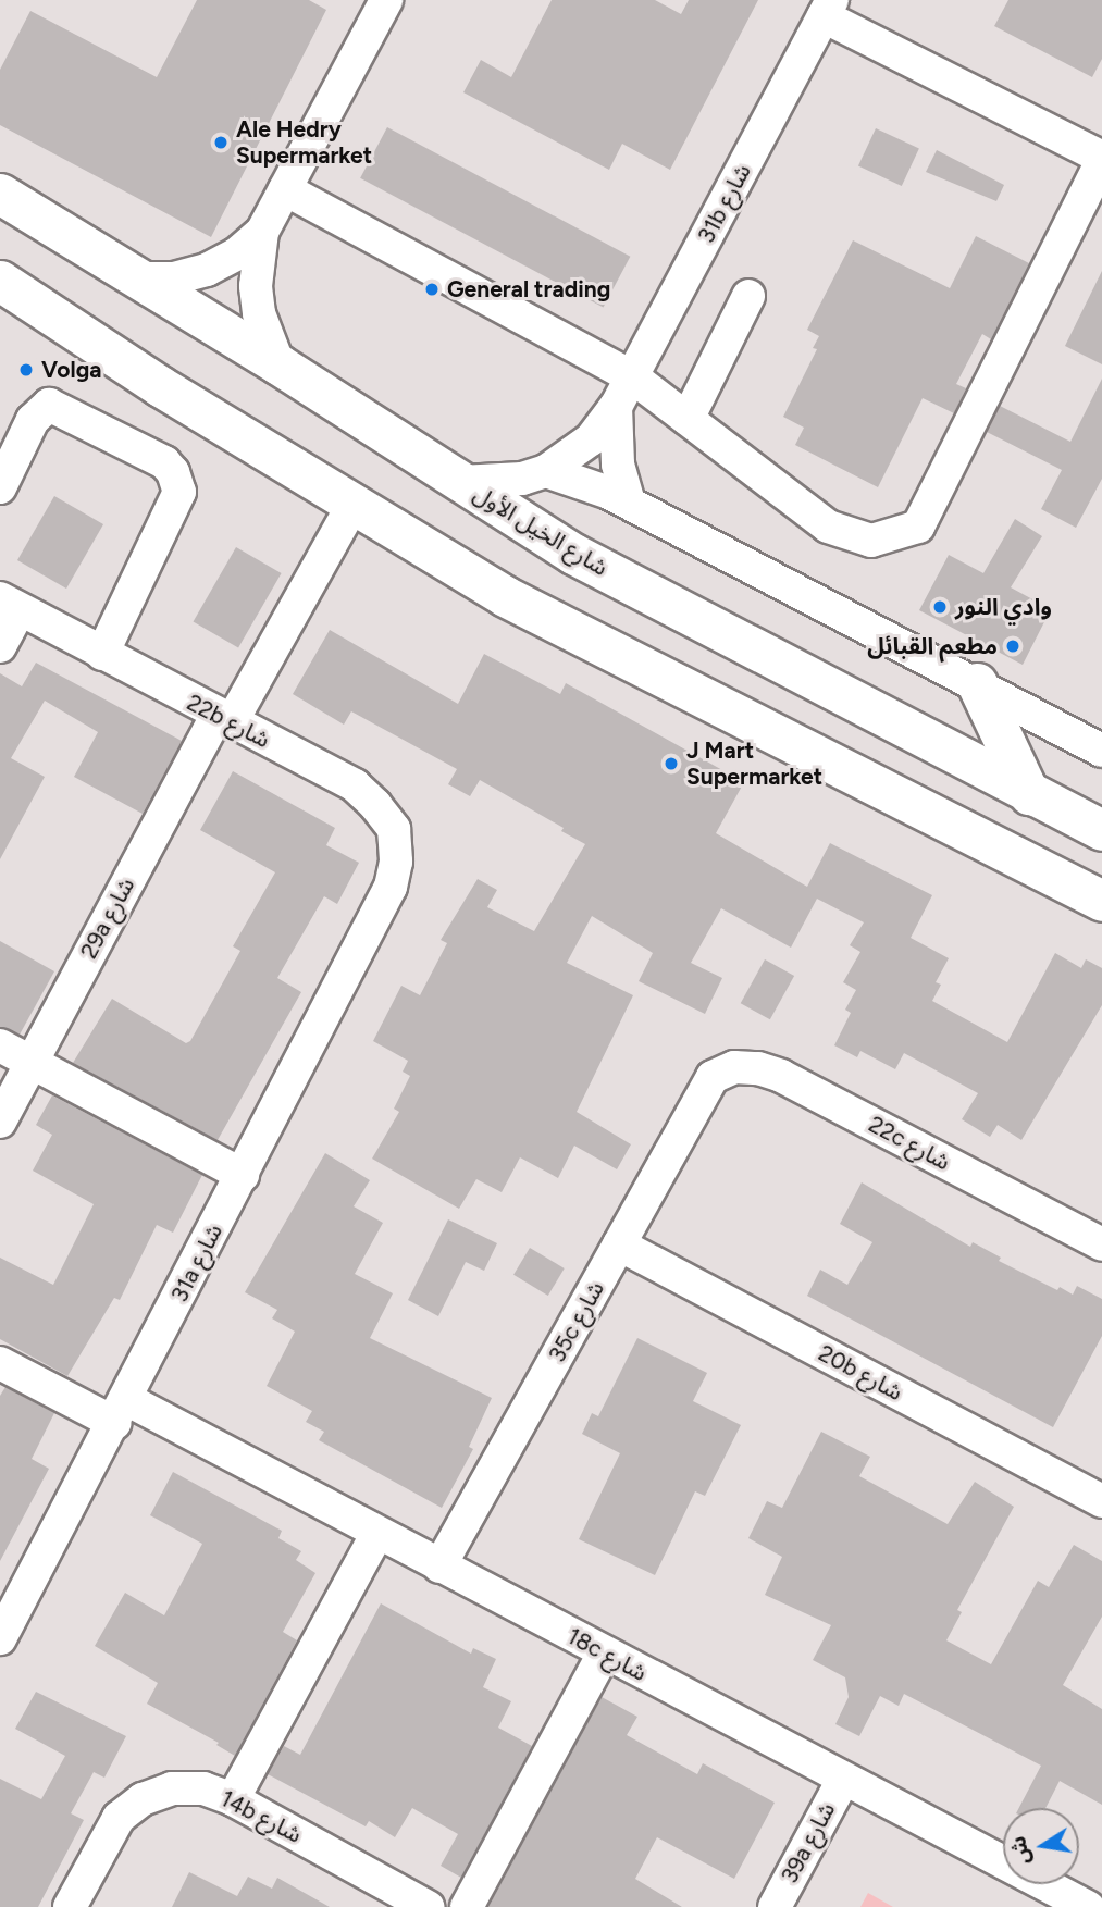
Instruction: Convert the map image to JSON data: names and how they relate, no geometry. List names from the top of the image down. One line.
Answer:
{"streets":{"main road":["شارع الخيل الأول"],"street":["31b شارع","22b شارع","29a شارع","22c شارع","31a شارع","35c شارع","20b شارع","18c شارع","14b شارع","39a شارع"]},"crossings":[["31b شارع","شارع الخيل الأول"],["22b شارع","29a شارع"],["22b شارع","31a شارع"],["22c شارع","35c شارع"],["31a شارع","18c شارع"],["35c شارع","20b شارع"],["35c شارع","18c شارع"],["18c شارع","39a شارع"]],"places":["Ale Hedry Supermarket","General trading","Volga","وادي النور","مطعم القبائل","J Mart Supermarket"],"north":"left"}
